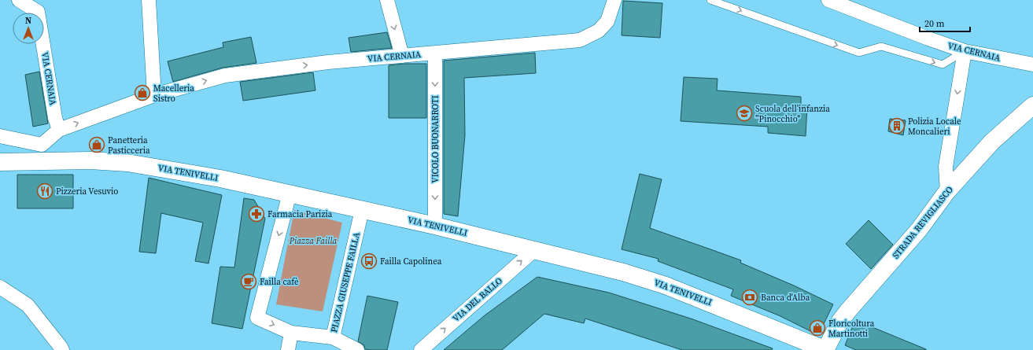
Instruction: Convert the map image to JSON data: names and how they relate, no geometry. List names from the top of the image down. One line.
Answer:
{"streets":{"main road":["VIA TENIVELLI","STRADA REVIGLIASCO"],"street":["VIA CERNAIA","VICOLO BUONARROTI","PIAZZA GIUSEPPE FAILLA","VIA DEL BALLO"]},"crossings":[["VIA CERNAIA","VICOLO BUONARROTI"],["VIA CERNAIA","VIA TENIVELLI"],["VICOLO BUONARROTI","VIA TENIVELLI"],["VIA TENIVELLI","STRADA REVIGLIASCO"],["VIA TENIVELLI","PIAZZA GIUSEPPE FAILLA"],["VIA TENIVELLI","VIA DEL BALLO"]],"one_way":["VIA CERNAIA","VICOLO BUONARROTI","VIA DEL BALLO"],"parks":["Piazza Failla"],"places":{"shop":["Macelleria Sistro","Panetteria Pasticceria","Floricoltura Martinotti"],"school or university":["Scuola dell’infanzia ”Pinocchio\""],"building":["Polizia Locale Moncalieri"],"restaurant":["Pizzeria Vesuvio"],"pharmacy":["Farmacia Parizia"],"bus stop":["Failla Capolinea"],"cafe":["Failla cafè"],"bank":["Banca d'Alba"]},"scale_bar":"20 m","north":"top"}
